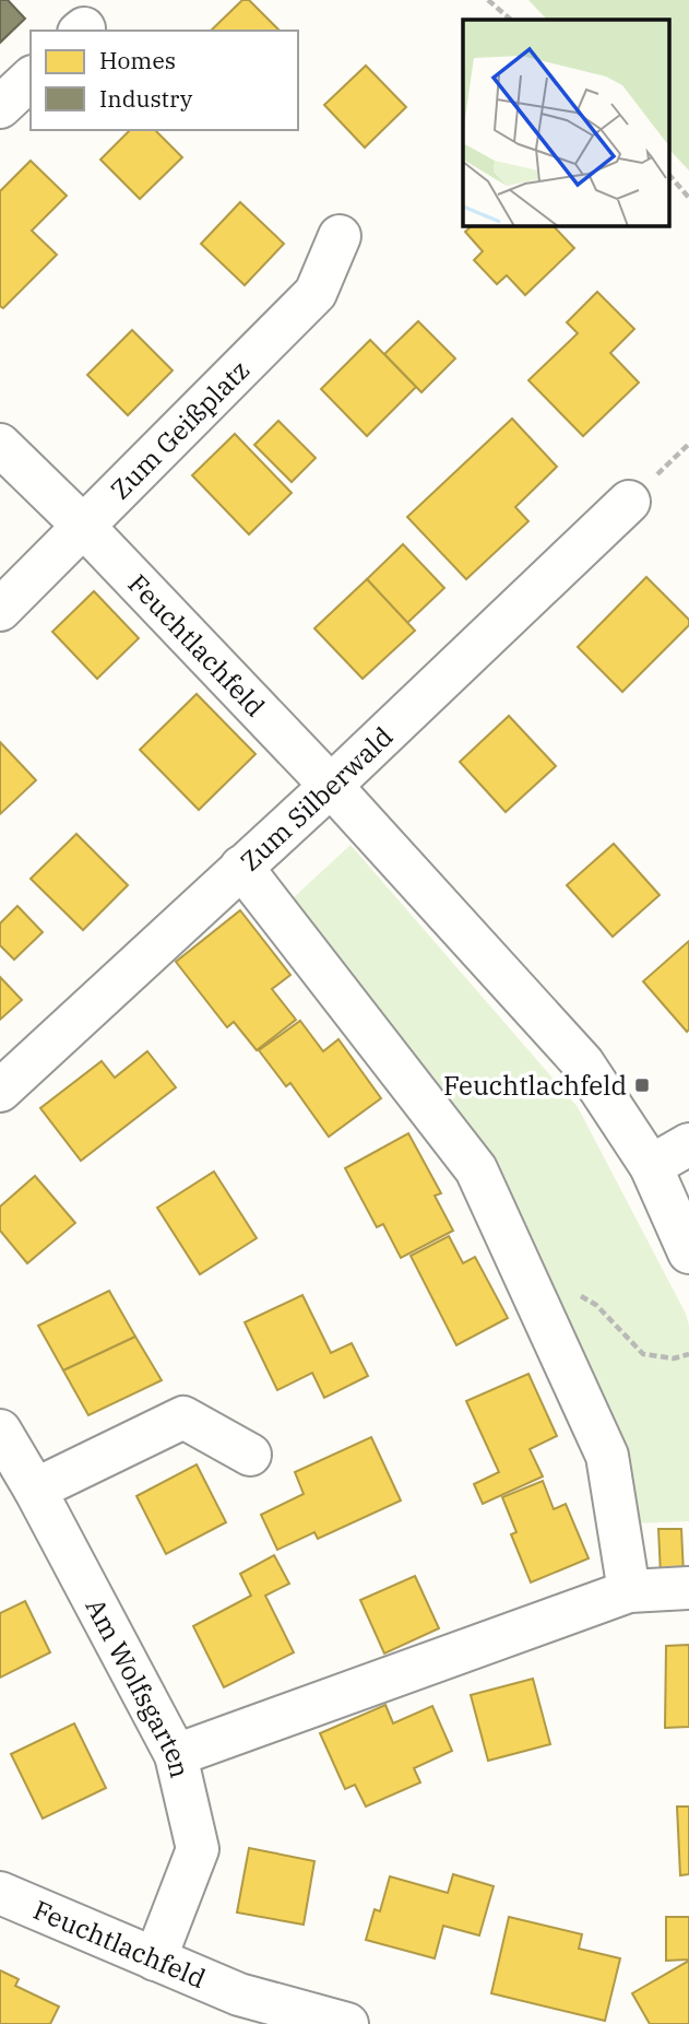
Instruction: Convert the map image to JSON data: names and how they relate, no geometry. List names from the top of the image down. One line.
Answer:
{"streets":{"street":["Zum Geißplatz","Feuchtlachfeld","Zum Silberwald","Am Wolfsgarten"]},"crossings":[["Zum Geißplatz","Feuchtlachfeld"],["Feuchtlachfeld","Zum Silberwald"],["Feuchtlachfeld","Am Wolfsgarten"]],"places":{"transit":["Feuchtlachfeld"]},"legend":["Homes","Industry"]}
